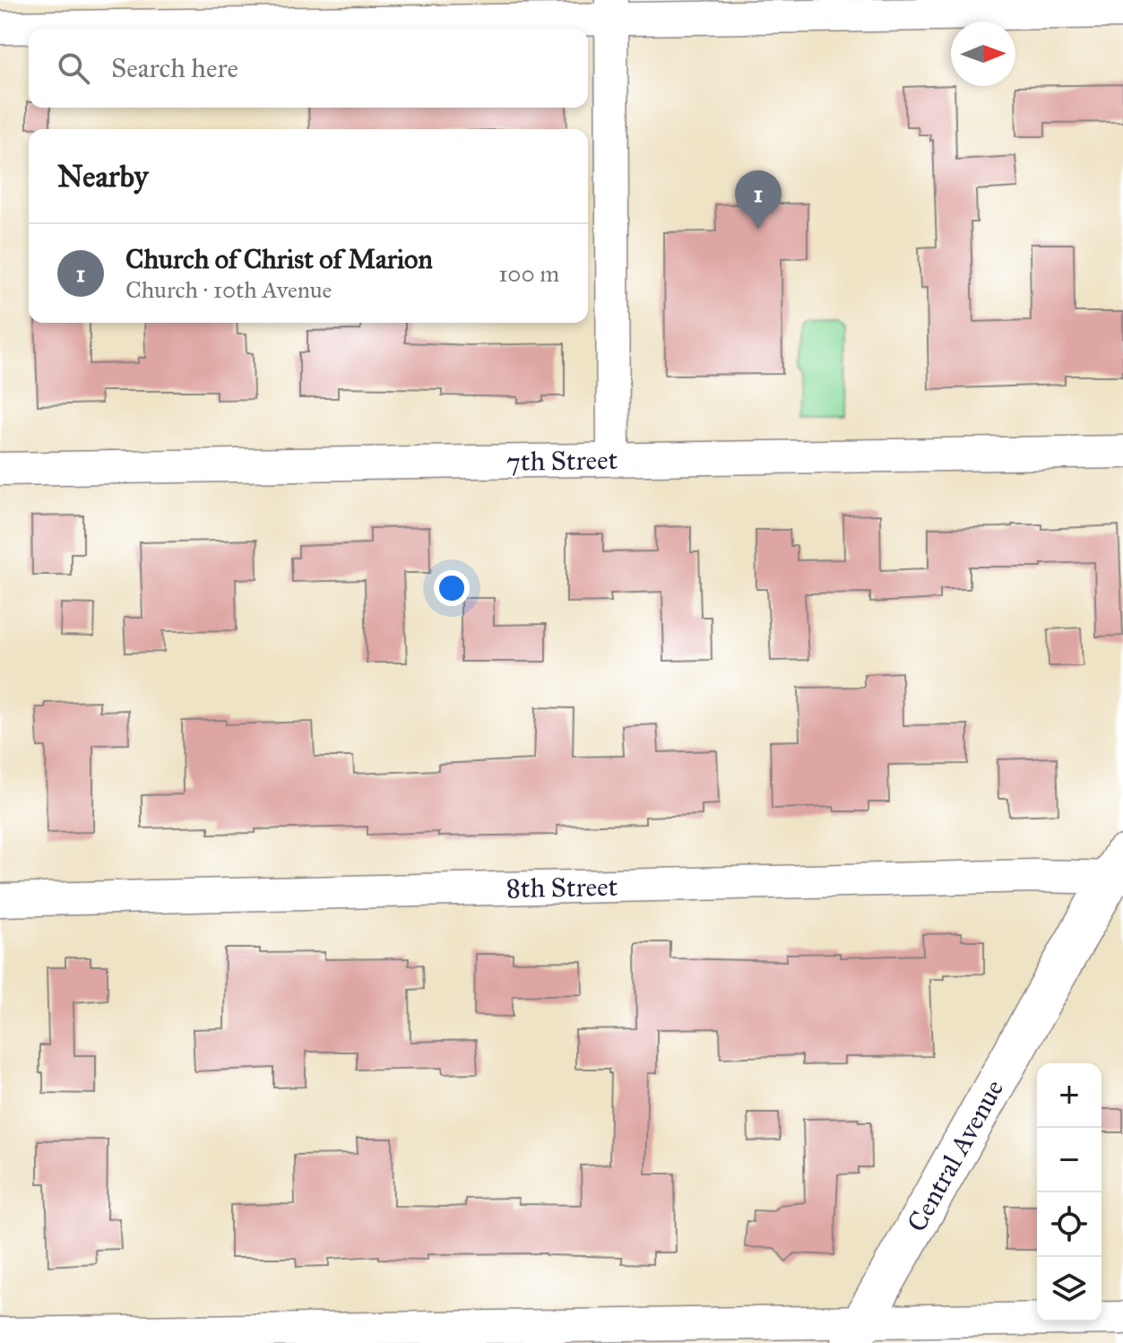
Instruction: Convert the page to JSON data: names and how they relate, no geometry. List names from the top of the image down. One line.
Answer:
{"streets":{"street":["7th Street","8th Street","Central Avenue"]},"crossings":[["8th Street","Central Avenue"]],"north":"right","page":{"search":"Search here","heading":"Nearby","pins":"1","list":[{"mark":"1","name":"Church of Christ of Marion","note":"Church · 10th Avenue","value":"100 m"}],"map_buttons":["+","−"]}}
